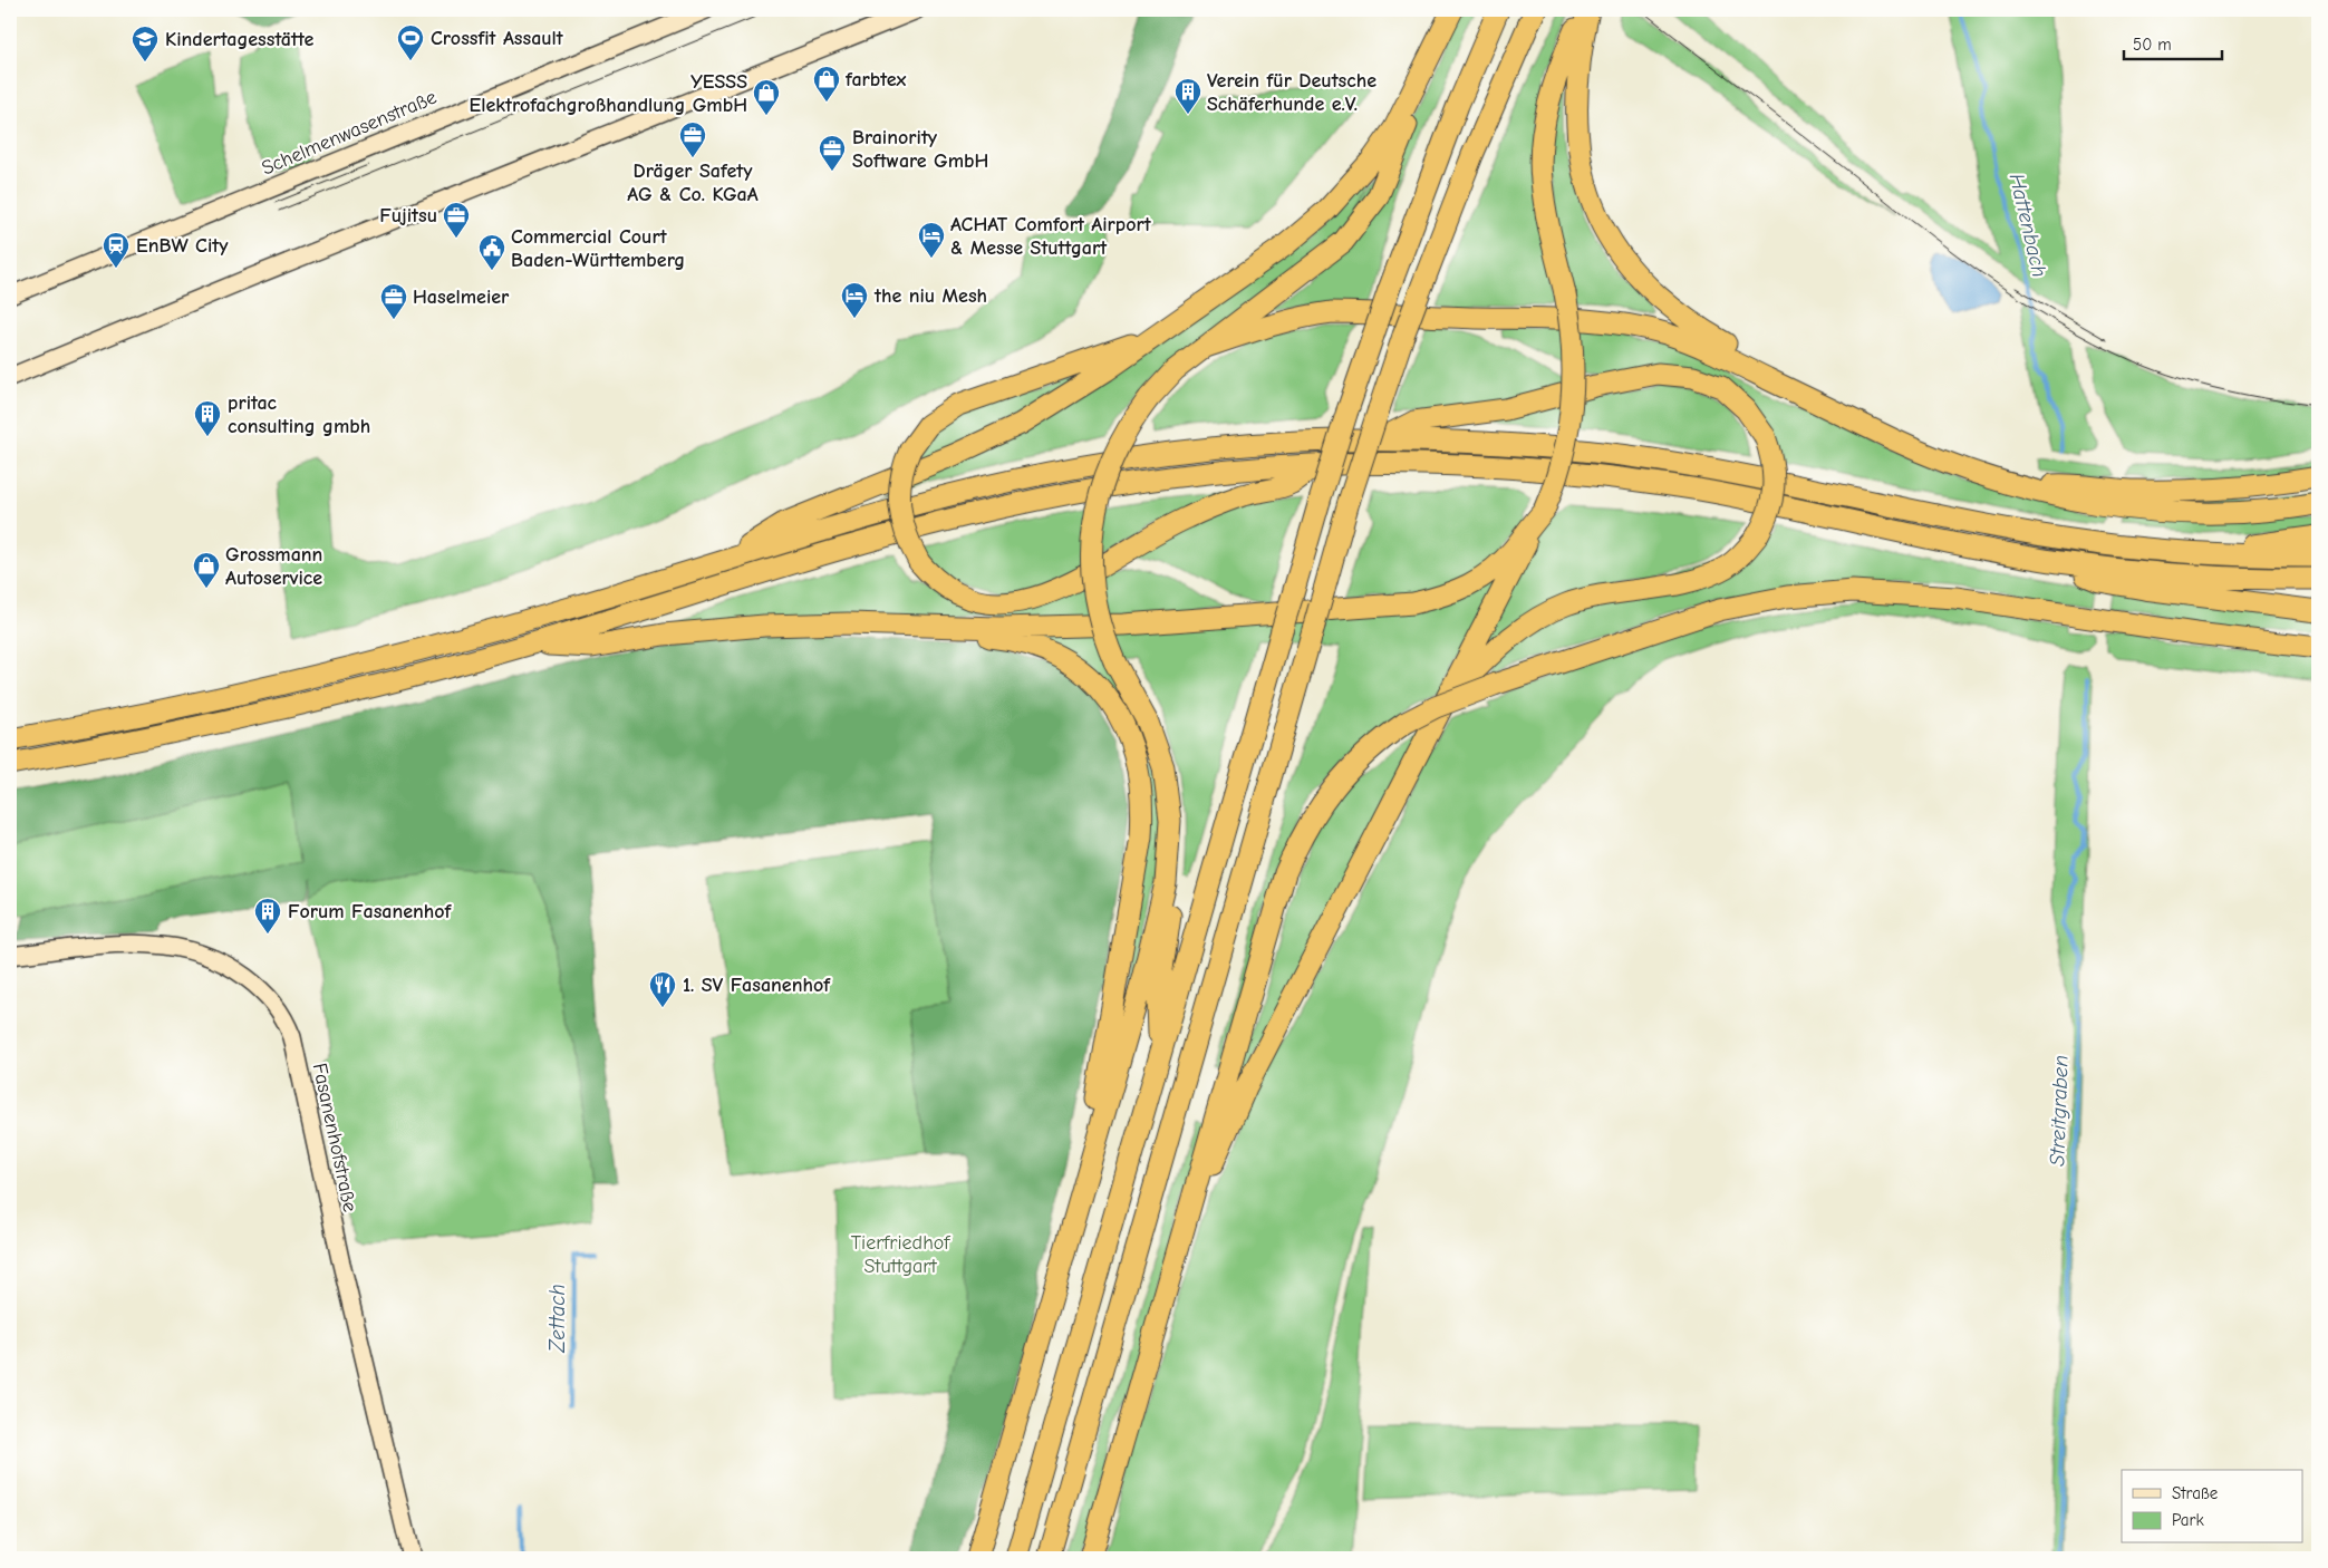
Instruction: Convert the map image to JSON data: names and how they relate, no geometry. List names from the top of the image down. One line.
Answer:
{"streets":{"street":["Schelmenwasenstraße","Fasanenhofstraße"]},"water":["Hattenbach","Streitgraben","Zettach"],"parks":["Tierfriedhof Stuttgart"],"places":{"sports":["Crossfit Assault"],"school or university":["Kindertagesstätte"],"shop":["farbtex","YESSS Elektrofachgroßhandlung GmbH","Grossmann Autoservice"],"building":["Verein für Deutsche Schäferhunde e.V.","pritac consulting gmbh","Forum Fasanenhof"],"office":["Dräger Safety AG & Co. KGaA","Brainority Software GmbH","Fujitsu","Haselmeier"],"hotel":["ACHAT Comfort Airport & Messe Stuttgart","the niu Mesh"],"station":["EnBW City"],"public building":["Commercial Court Baden-Württemberg"],"restaurant":["1. SV Fasanenhof"]},"legend":["Straße","Park"],"scale_bar":"50 m"}
